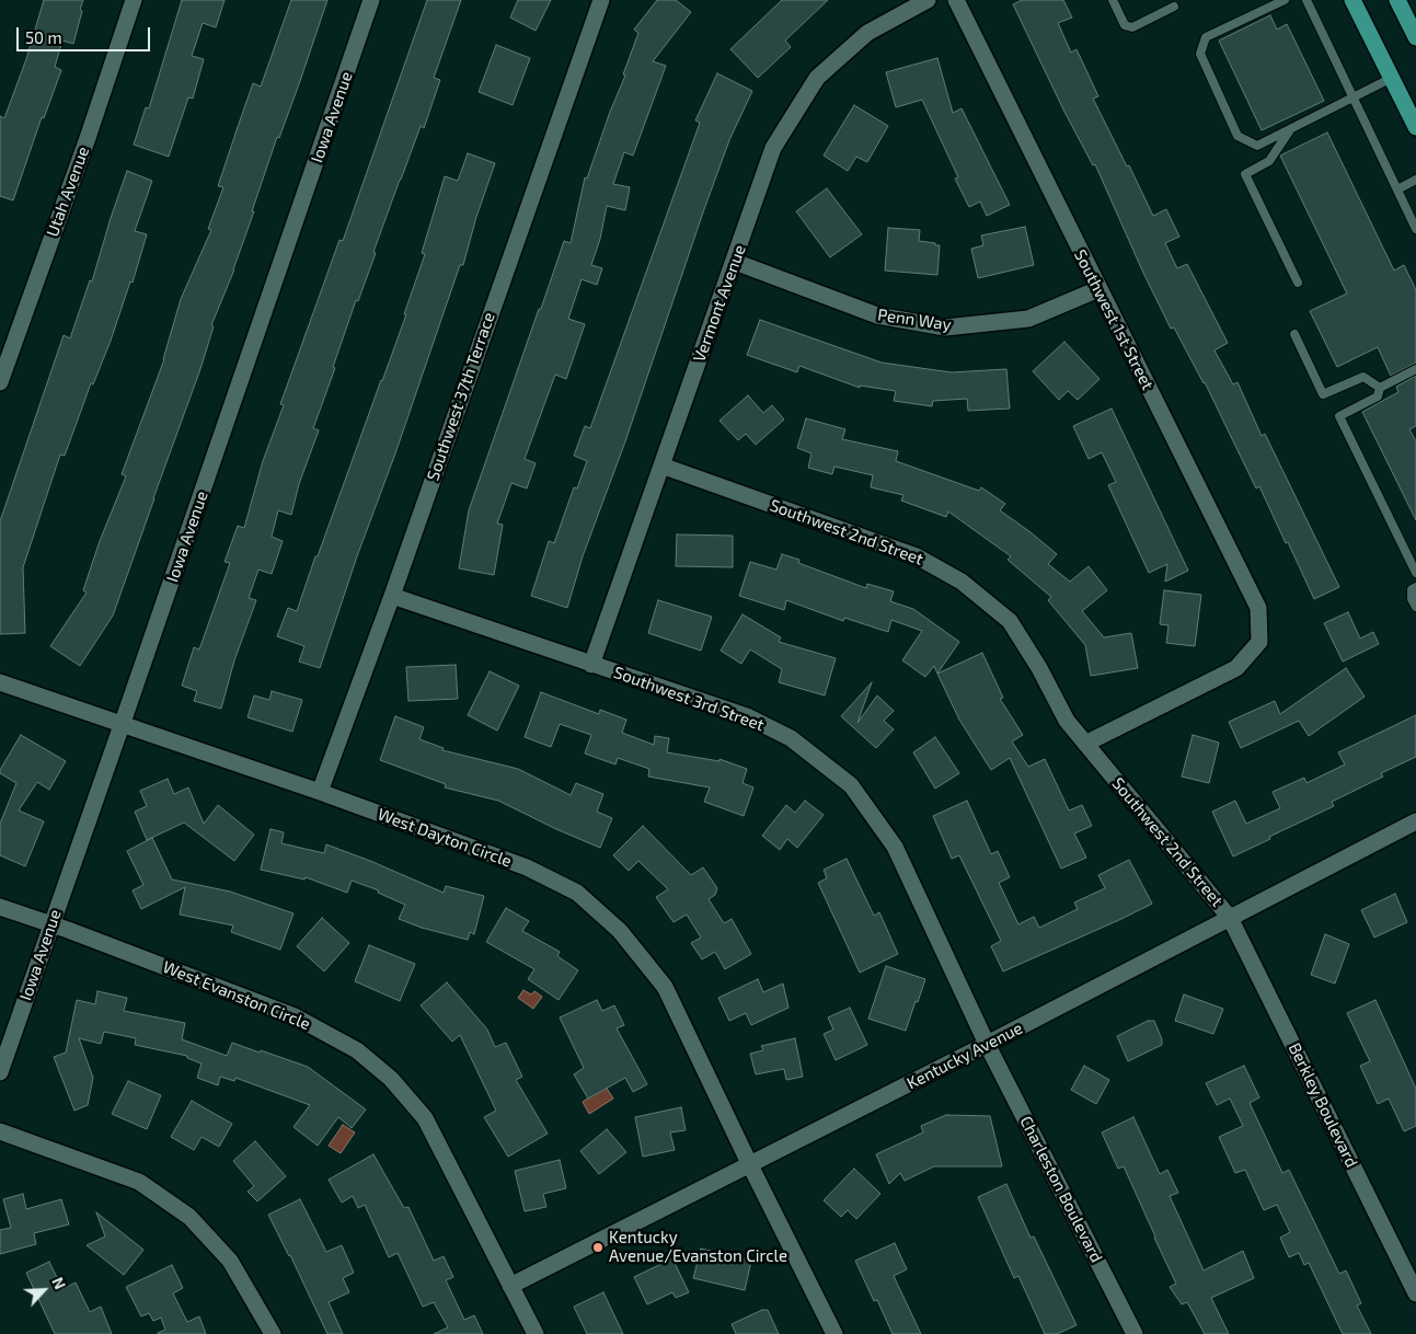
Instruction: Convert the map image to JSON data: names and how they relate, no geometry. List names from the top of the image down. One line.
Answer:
{"streets":{"street":["Iowa Avenue","Utah Avenue","Vermont Avenue","Penn Way","Southwest 1st Street","Southwest 37th Terrace","Southwest 2nd Street","Southwest 3rd Street","West Dayton Circle","West Evanston Circle","Kentucky Avenue","Berkley Boulevard","Charleston Boulevard"]},"crossings":[["Iowa Avenue","West Dayton Circle"],["Iowa Avenue","West Evanston Circle"],["Vermont Avenue","Penn Way"],["Vermont Avenue","Southwest 2nd Street"],["Vermont Avenue","Southwest 3rd Street"],["Penn Way","Southwest 1st Street"],["Southwest 1st Street","Southwest 2nd Street"],["Southwest 37th Terrace","Southwest 3rd Street"],["Southwest 37th Terrace","West Dayton Circle"],["Southwest 2nd Street","Kentucky Avenue"],["Southwest 2nd Street","Berkley Boulevard"],["Southwest 3rd Street","Kentucky Avenue"],["Southwest 3rd Street","Charleston Boulevard"],["West Dayton Circle","Kentucky Avenue"],["West Evanston Circle","Kentucky Avenue"],["Kentucky Avenue","Berkley Boulevard"],["Kentucky Avenue","Charleston Boulevard"]],"places":["Kentucky Avenue/Evanston Circle"],"scale_bar":"50 m","north":"top right"}
